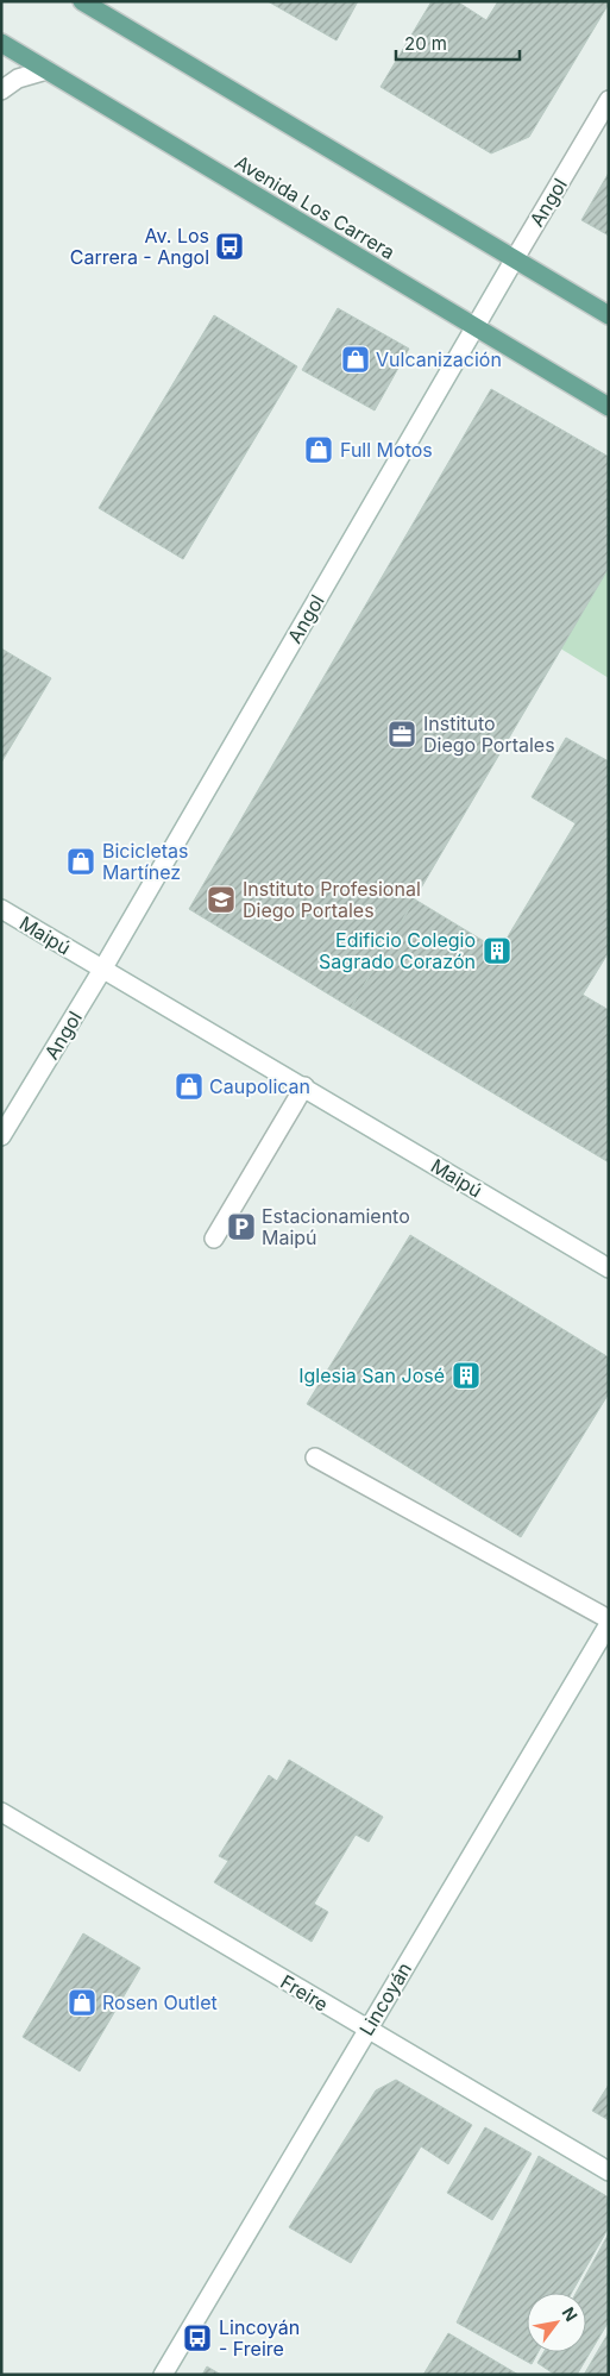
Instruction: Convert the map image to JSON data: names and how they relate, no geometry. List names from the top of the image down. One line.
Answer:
{"streets":{"main road":["Avenida Los Carrera"],"street":["Angol","Maipú","Freire","Lincoyán"]},"crossings":[["Angol","Avenida Los Carrera"],["Angol","Maipú"],["Freire","Lincoyán"]],"places":{"bus stop":["Av. Los Carrera - Angol","Lincoyán - Freire"],"shop":["Vulcanización","Full Motos","Bicicletas Martínez","Caupolican","Rosen Outlet"],"office":["Instituto Diego Portales"],"school or university":["Instituto Profesional Diego Portales"],"building":["Edificio Colegio Sagrado Corazón","Iglesia San José"],"parking":["Estacionamiento Maipú"]},"scale_bar":"20 m","north":"top right"}
